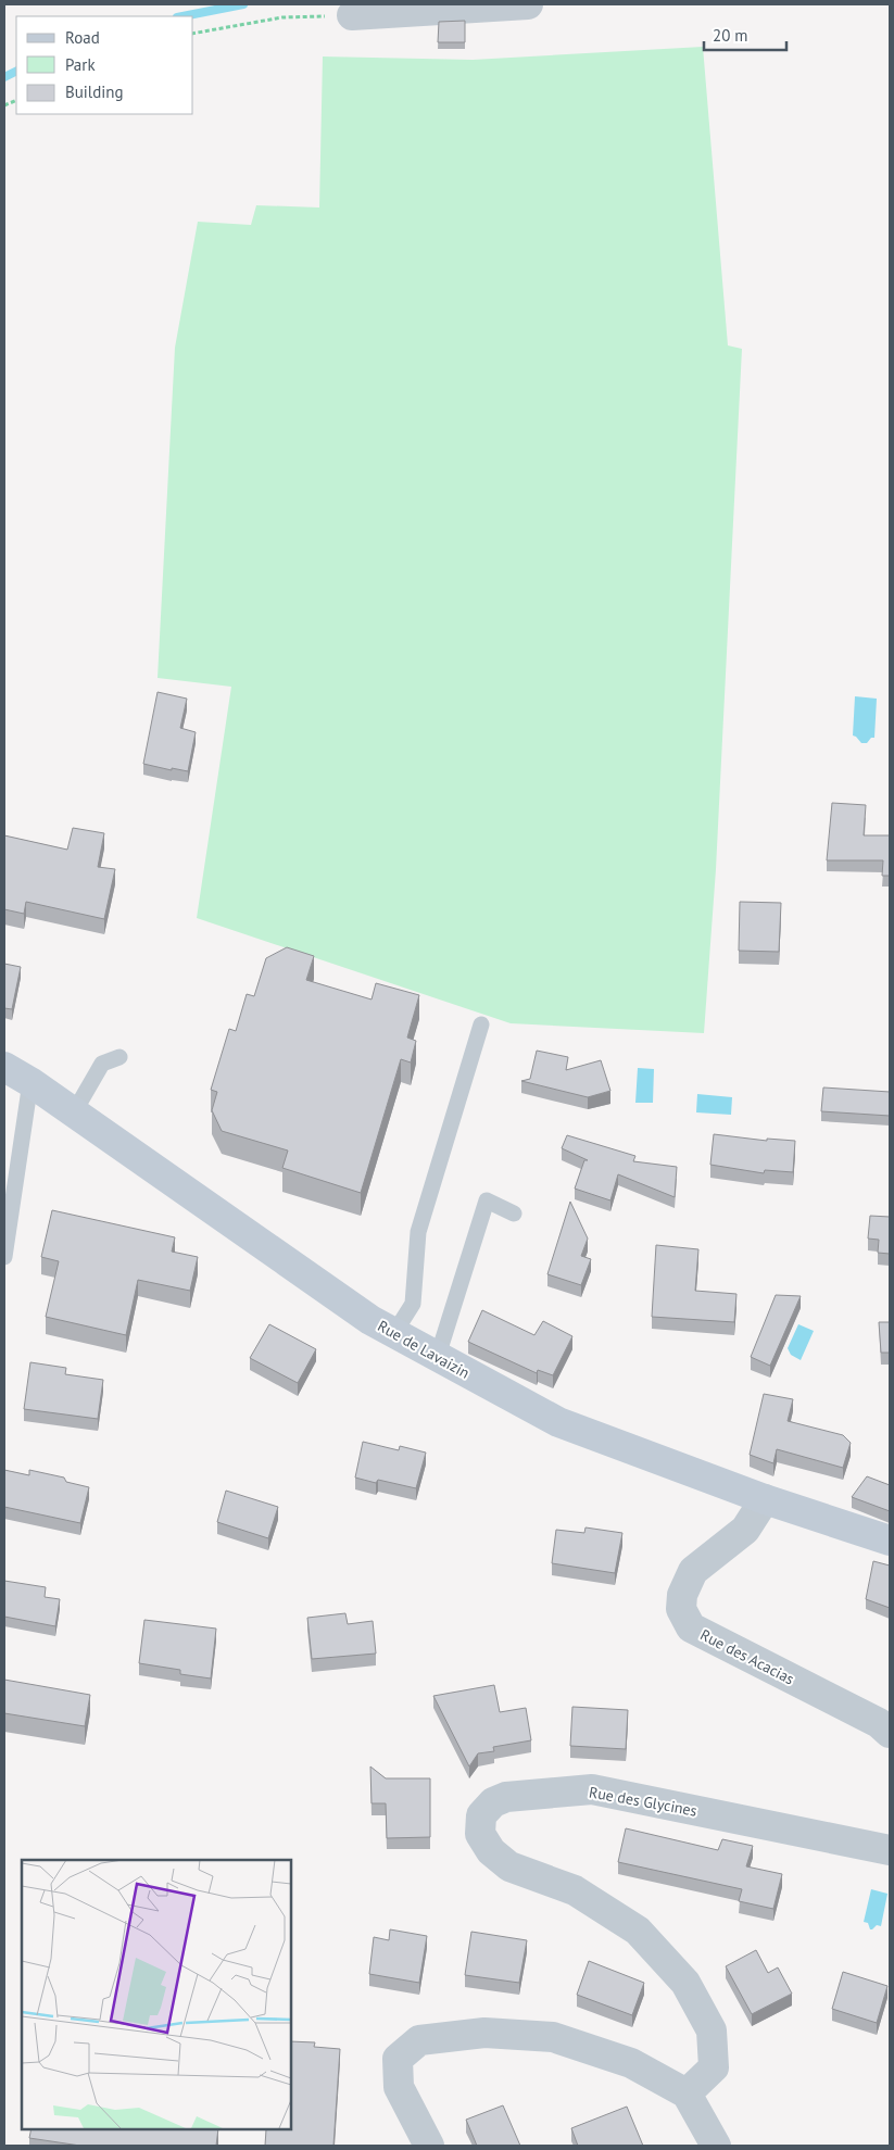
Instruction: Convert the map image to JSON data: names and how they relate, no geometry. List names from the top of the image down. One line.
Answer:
{"streets":{"main road":["Rue de Lavaizin"],"street":["Rue des Acacias","Rue des Glycines"]},"crossings":[["Rue de Lavaizin","Rue des Acacias"]],"legend":["Road","Park","Building"],"scale_bar":"20 m"}
